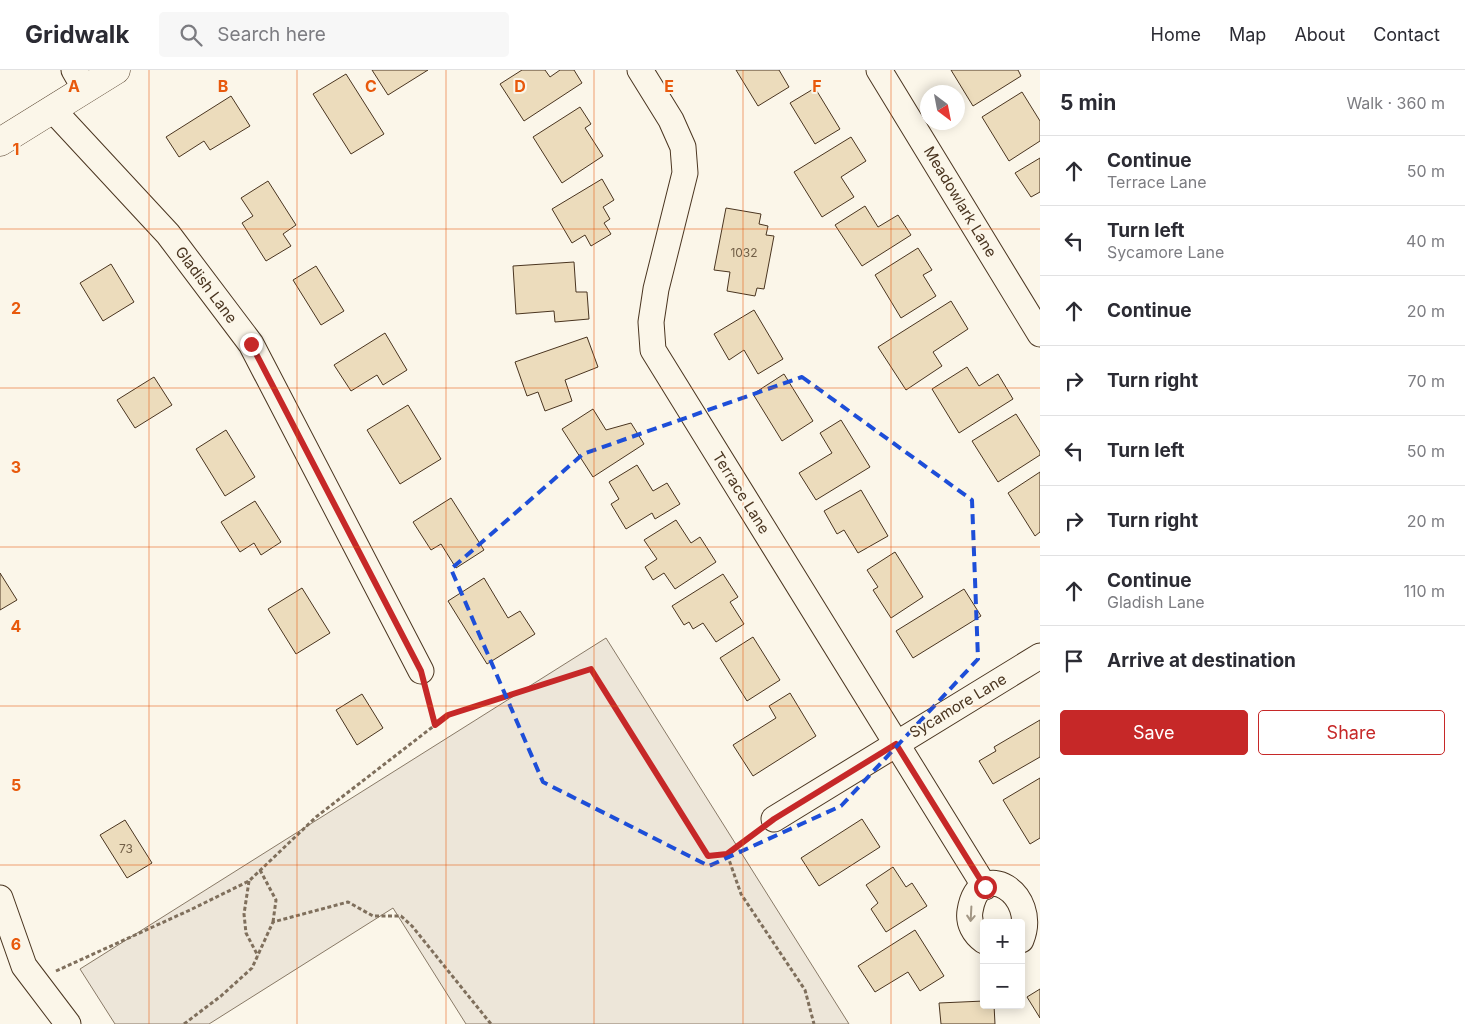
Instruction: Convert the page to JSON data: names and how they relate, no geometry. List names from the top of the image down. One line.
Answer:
{"streets":{"street":["Meadowlark Lane","Gladish Lane","Terrace Lane","Sycamore Lane"]},"crossings":[["Terrace Lane","Sycamore Lane"]],"house_numbers":["1032","73"],"north":"bottom right","page":{"header":"Gridwalk","search":"Search here","nav":["Home","Map","About","Contact"],"heading":["5 min","Walk · 360 m"],"list":[["Continue","Terrace Lane","50 m"],["Turn left","Sycamore Lane","40 m"],["Continue","20 m"],["Turn right","70 m"],["Turn left","50 m"],["Turn right","20 m"],["Continue","Gladish Lane","110 m"],"Arrive at destination"],"buttons":["Save","Share"],"map_buttons":["+","−"]},"grid":{"columns":["A","B","C","D","E","F"],"rows":["1","2","3","4","5","6"]}}
